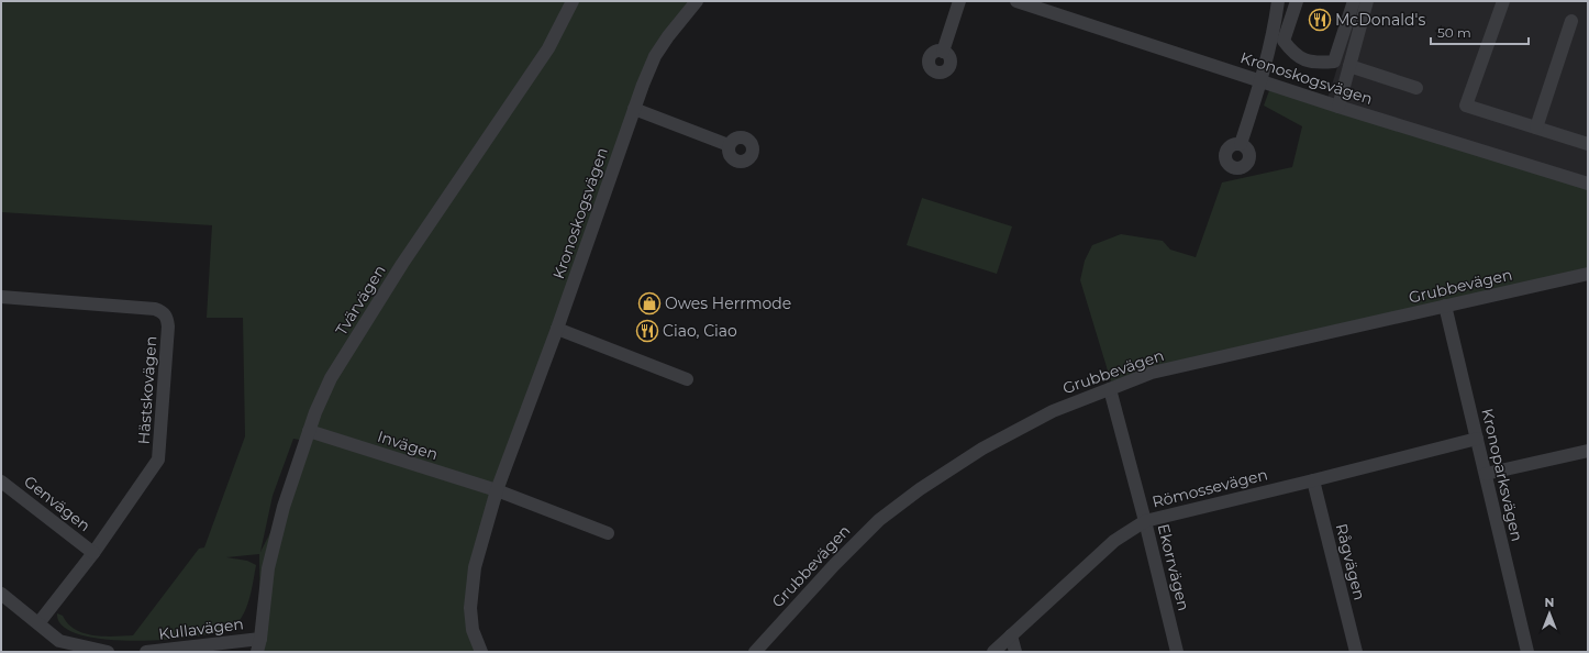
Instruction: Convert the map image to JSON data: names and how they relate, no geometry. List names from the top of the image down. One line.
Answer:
{"streets":{"street":["Kronoskogsvägen","Grubbevägen","Tvärvägen","Hästskovägen","Invägen","Kronoparksvägen","Römossevägen","Genvägen","Rågvägen","Ekorrvägen","Kullavägen"]},"crossings":[["Kronoskogsvägen","Invägen"],["Grubbevägen","Kronoparksvägen"],["Grubbevägen","Ekorrvägen"],["Tvärvägen","Invägen"],["Tvärvägen","Kullavägen"],["Hästskovägen","Genvägen"],["Kronoparksvägen","Römossevägen"],["Römossevägen","Rågvägen"],["Römossevägen","Ekorrvägen"]],"places":{"restaurant":["McDonald's","Ciao, Ciao"],"shop":["Owes Herrmode"]},"scale_bar":"50 m","north":"top"}
